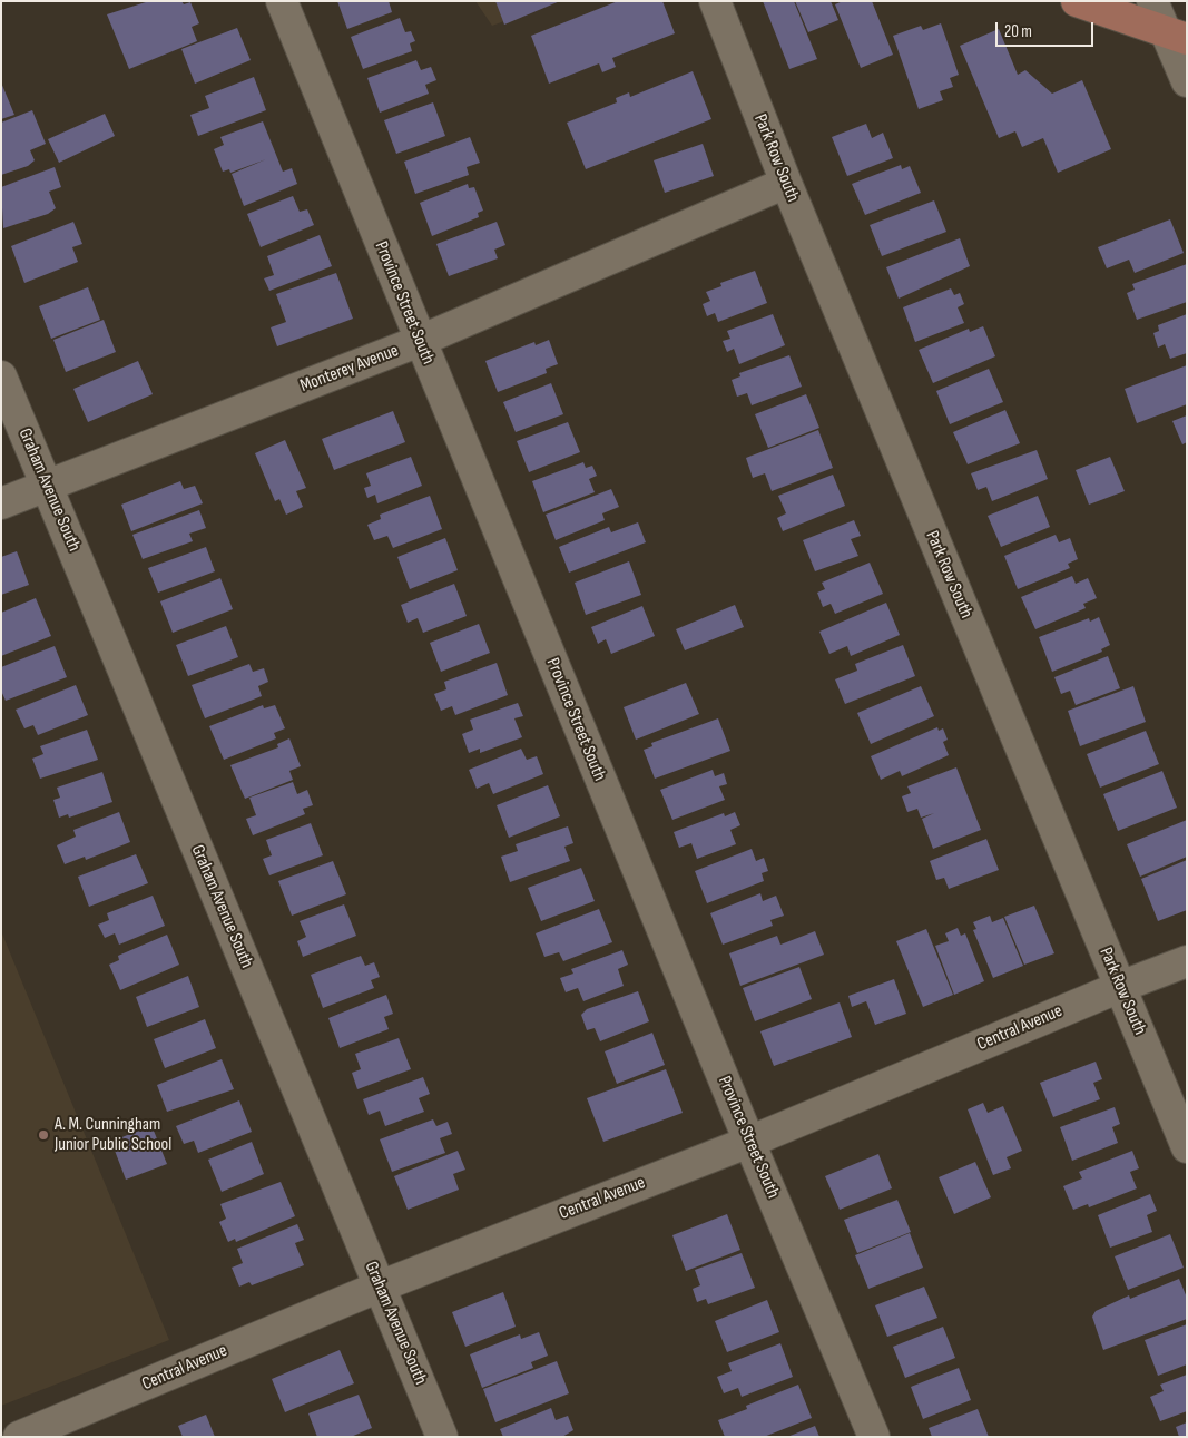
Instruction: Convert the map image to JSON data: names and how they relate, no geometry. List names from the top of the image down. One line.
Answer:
{"streets":{"street":["Park Row South","Province Street South","Monterey Avenue","Graham Avenue South","Central Avenue"]},"crossings":[["Park Row South","Monterey Avenue"],["Park Row South","Central Avenue"],["Province Street South","Monterey Avenue"],["Province Street South","Central Avenue"],["Monterey Avenue","Graham Avenue South"],["Graham Avenue South","Central Avenue"]],"places":["A. M. Cunningham Junior Public School"],"scale_bar":"20 m"}
